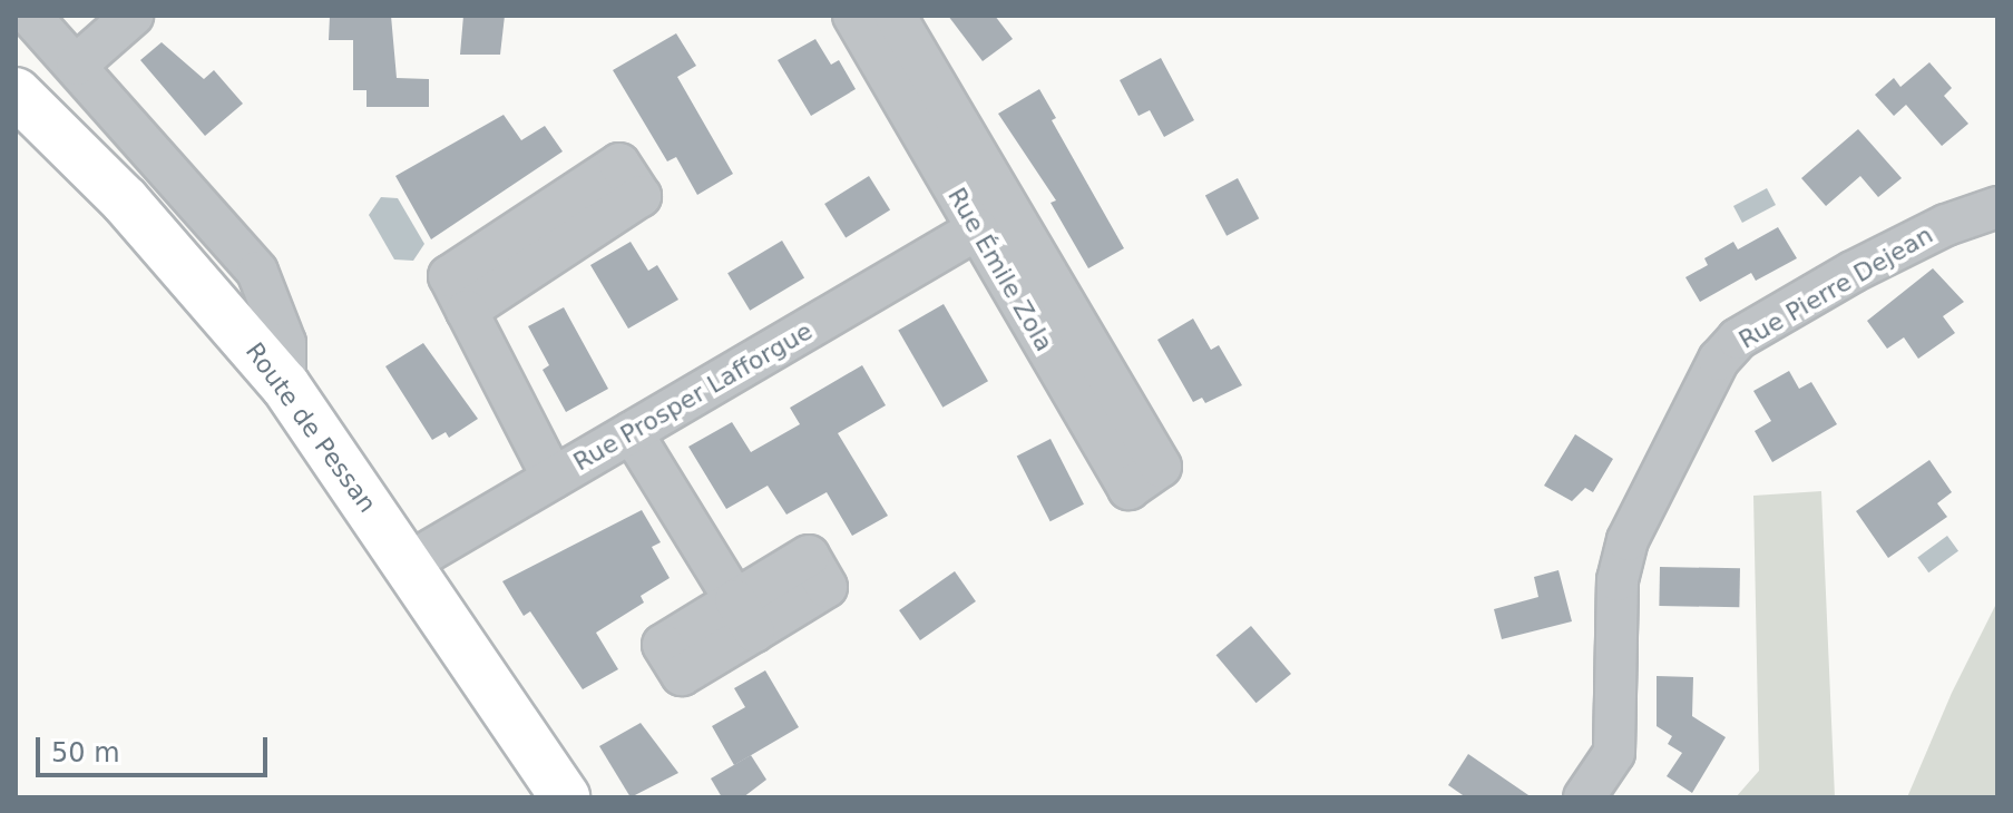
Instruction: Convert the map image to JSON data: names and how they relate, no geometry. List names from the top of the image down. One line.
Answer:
{"streets":{"main road":["Route de Pessan"],"street":["Rue Émile Zola","Rue Pierre Dejean","Rue Prosper Lafforgue"]},"crossings":[["Rue Émile Zola","Rue Prosper Lafforgue"],["Rue Prosper Lafforgue","Route de Pessan"]],"scale_bar":"50 m"}
